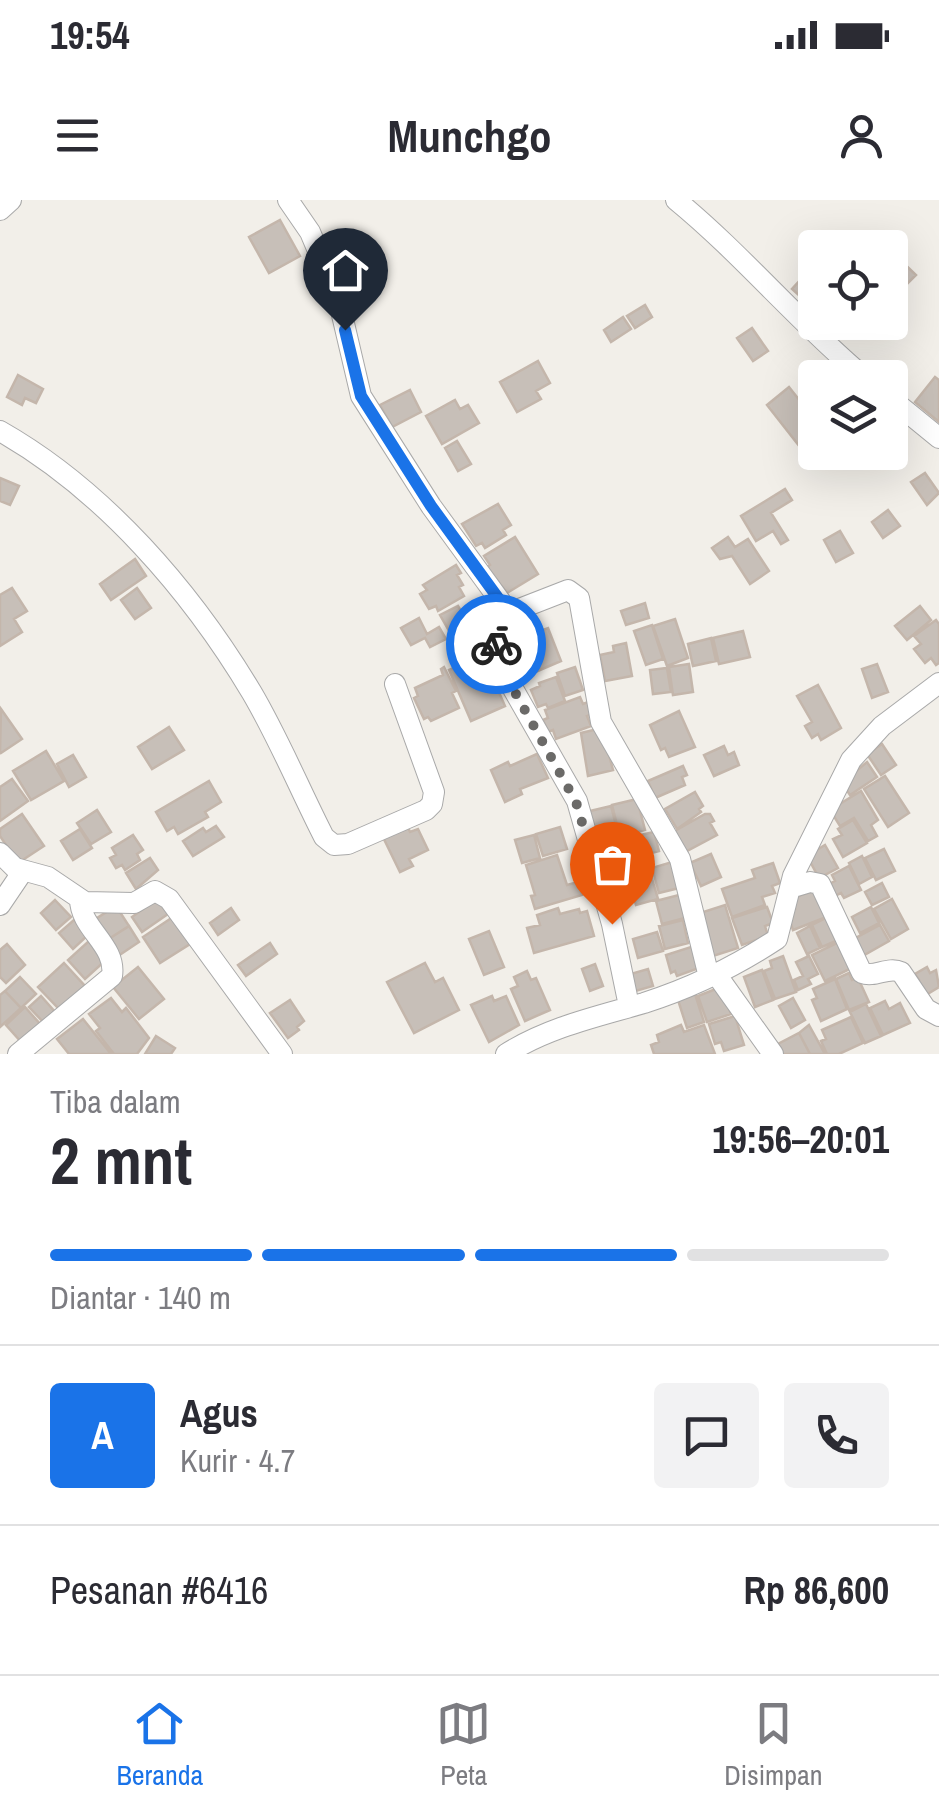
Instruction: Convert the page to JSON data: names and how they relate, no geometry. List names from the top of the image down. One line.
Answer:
{"page":{"status":"19:54","header":"Munchgo","heading":["2 mnt","Tiba dalam","19:56–20:01"],"panel":["Agus","Kurir · 4.7","Pesanan #6416","Rp 86,600"],"bar":"Diantar · 140 m","round":"A","tabs":["Beranda","Peta","Disimpan"]}}
